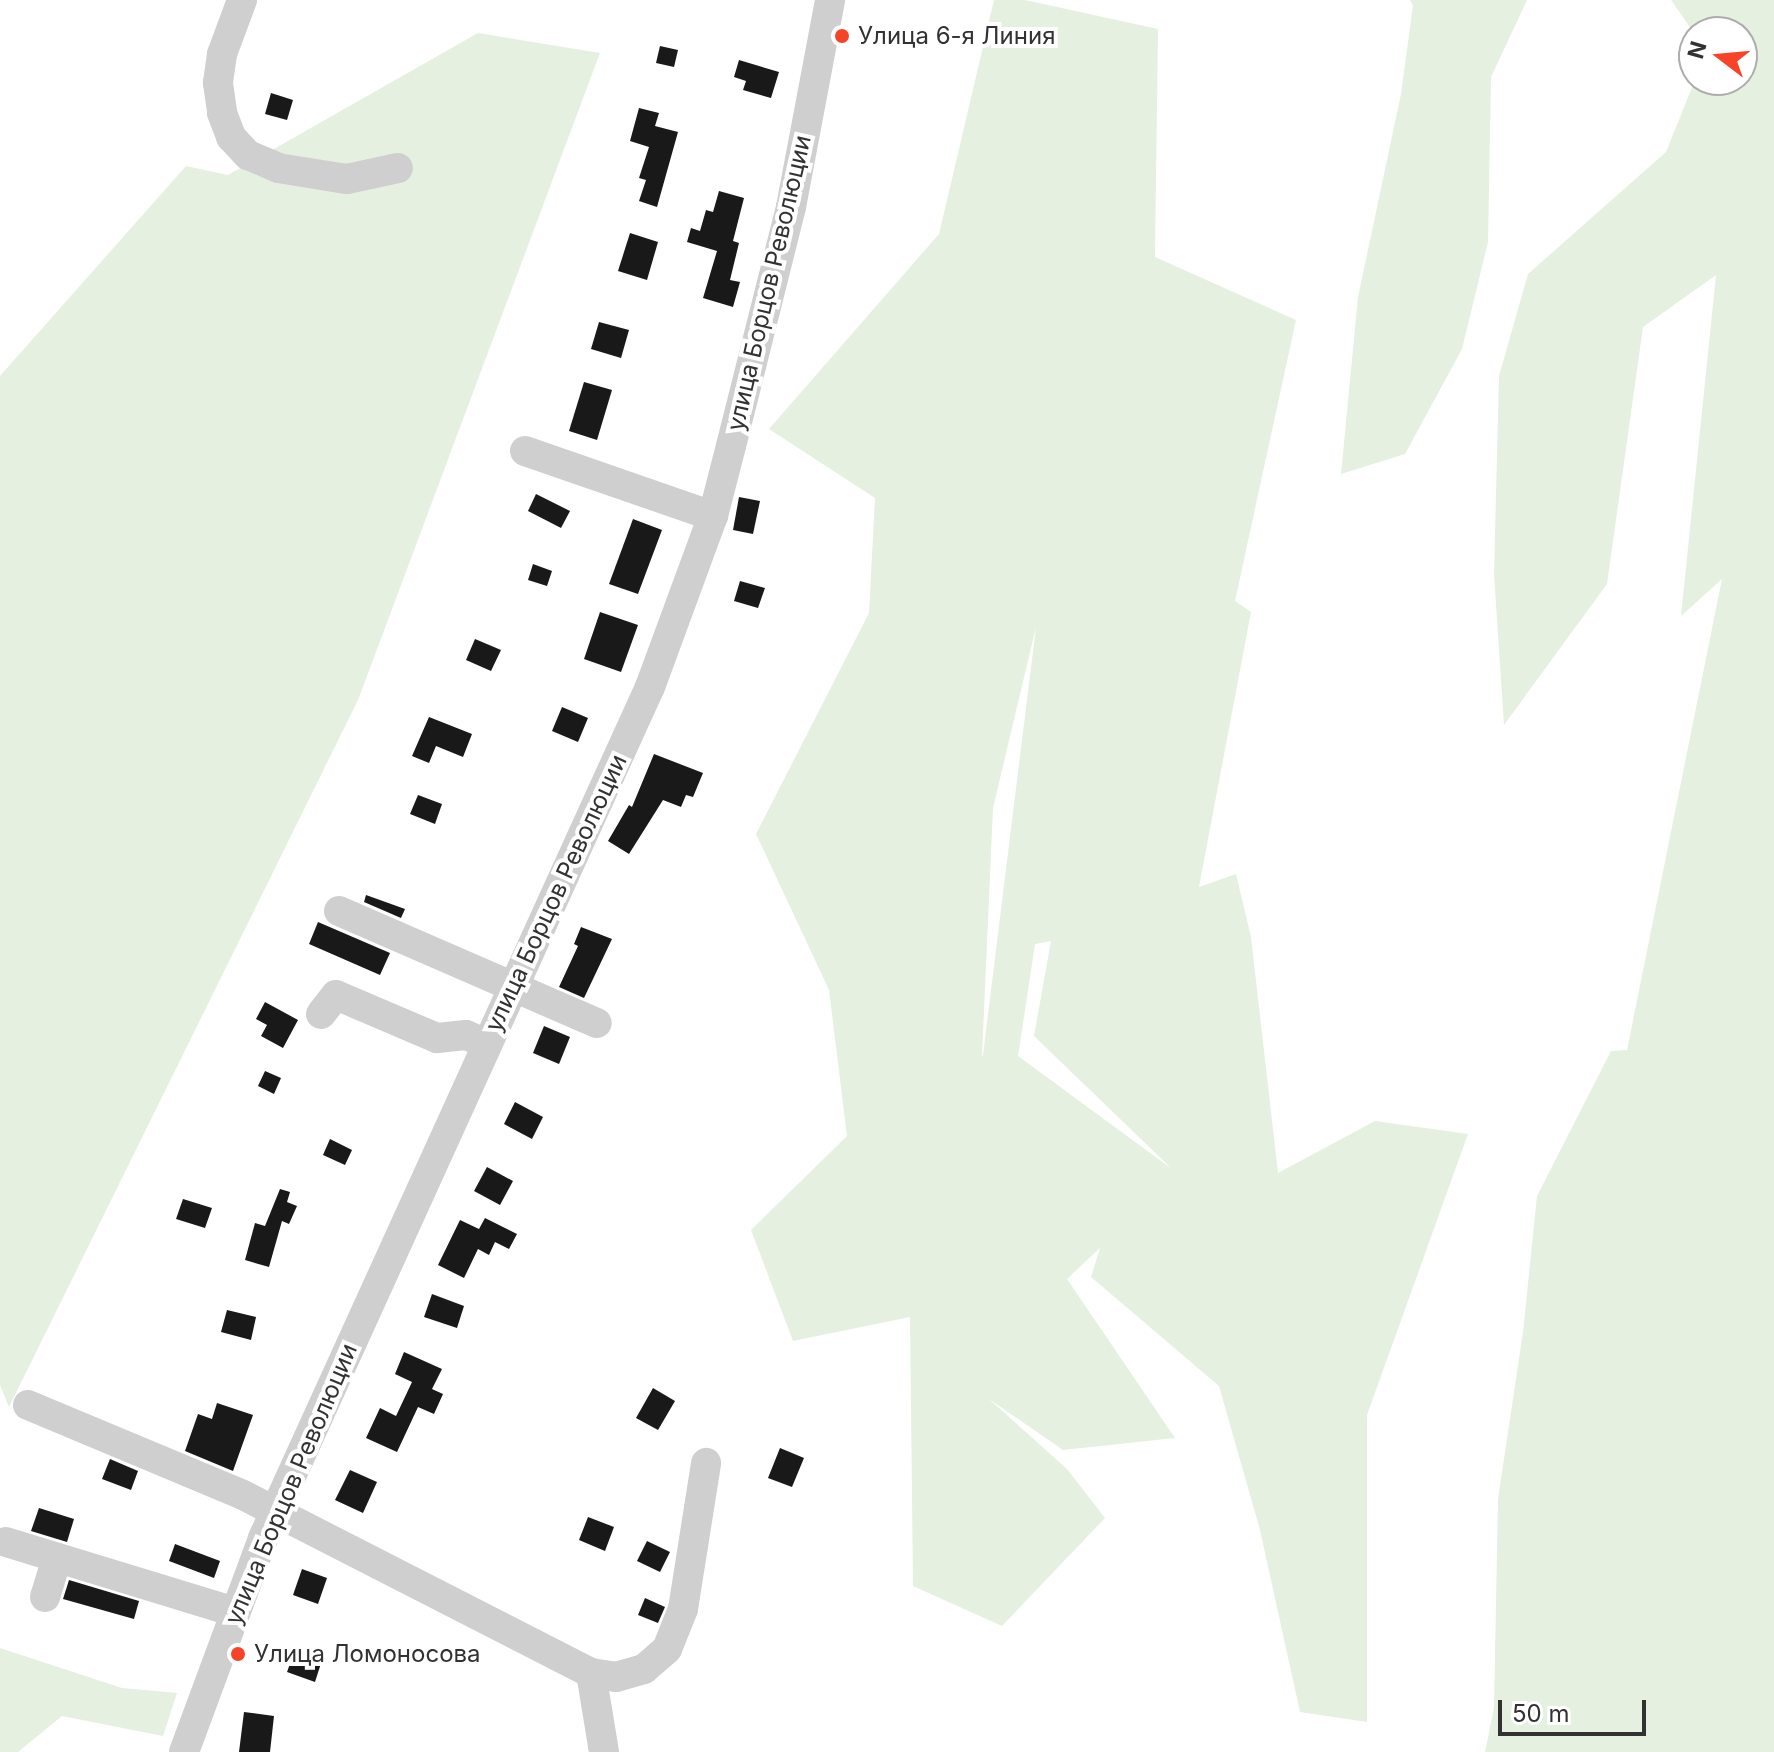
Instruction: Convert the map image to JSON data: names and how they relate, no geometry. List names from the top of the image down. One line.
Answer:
{"streets":{"street":["улица Борцов Революции"]},"places":["Улица 6-я Линия","Улица Ломоносова"],"scale_bar":"50 m","north":"left"}
